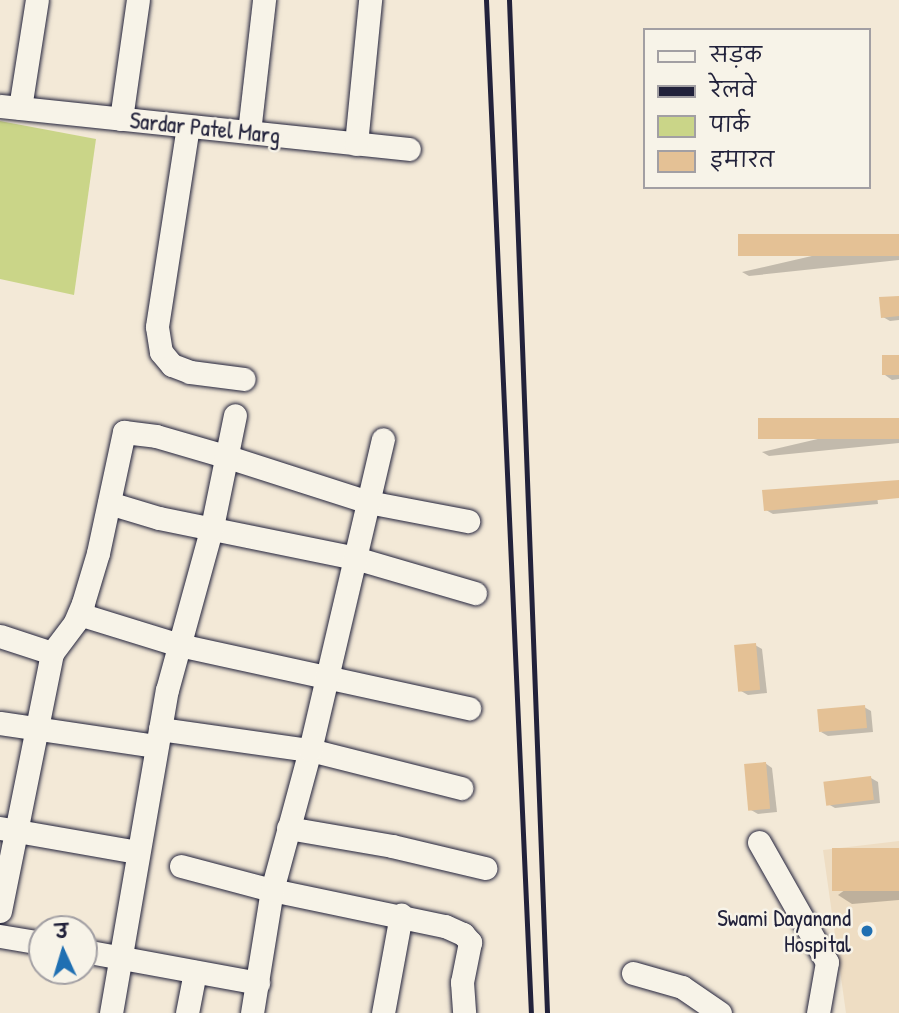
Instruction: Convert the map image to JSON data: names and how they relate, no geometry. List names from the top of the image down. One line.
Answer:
{"streets":{"street":["Sardar Patel Marg"]},"places":["Swami Dayanand Hospital"],"legend":["सड़क","रेलवे","पार्क","इमारत"],"north":"top"}
